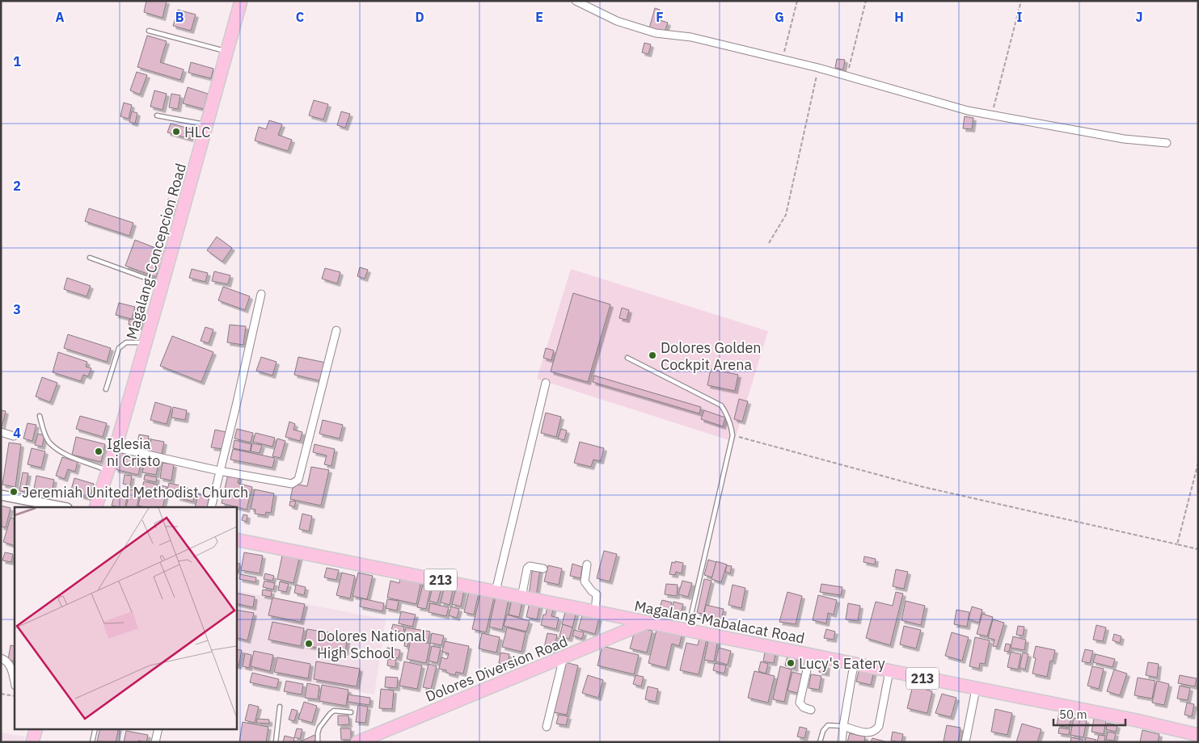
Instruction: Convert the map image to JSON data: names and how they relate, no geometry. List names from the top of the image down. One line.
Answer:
{"streets":{"main road":["Magalang-Concepcion Road","213","Magalang-Mabalacat Road","Dolores Diversion Road"]},"crossings":[["Magalang-Mabalacat Road","Dolores Diversion Road"]],"places":["HLC","Dolores Golden Cockpit Arena","Iglesia ni Cristo","Jeremiah United Methodist Church","Dolores National High School","Lucy's Eatery"],"scale_bar":"50 m","grid":{"columns":["A","B","C","D","E","F","G","H","I","J"],"rows":["1","2","3","4"]}}
